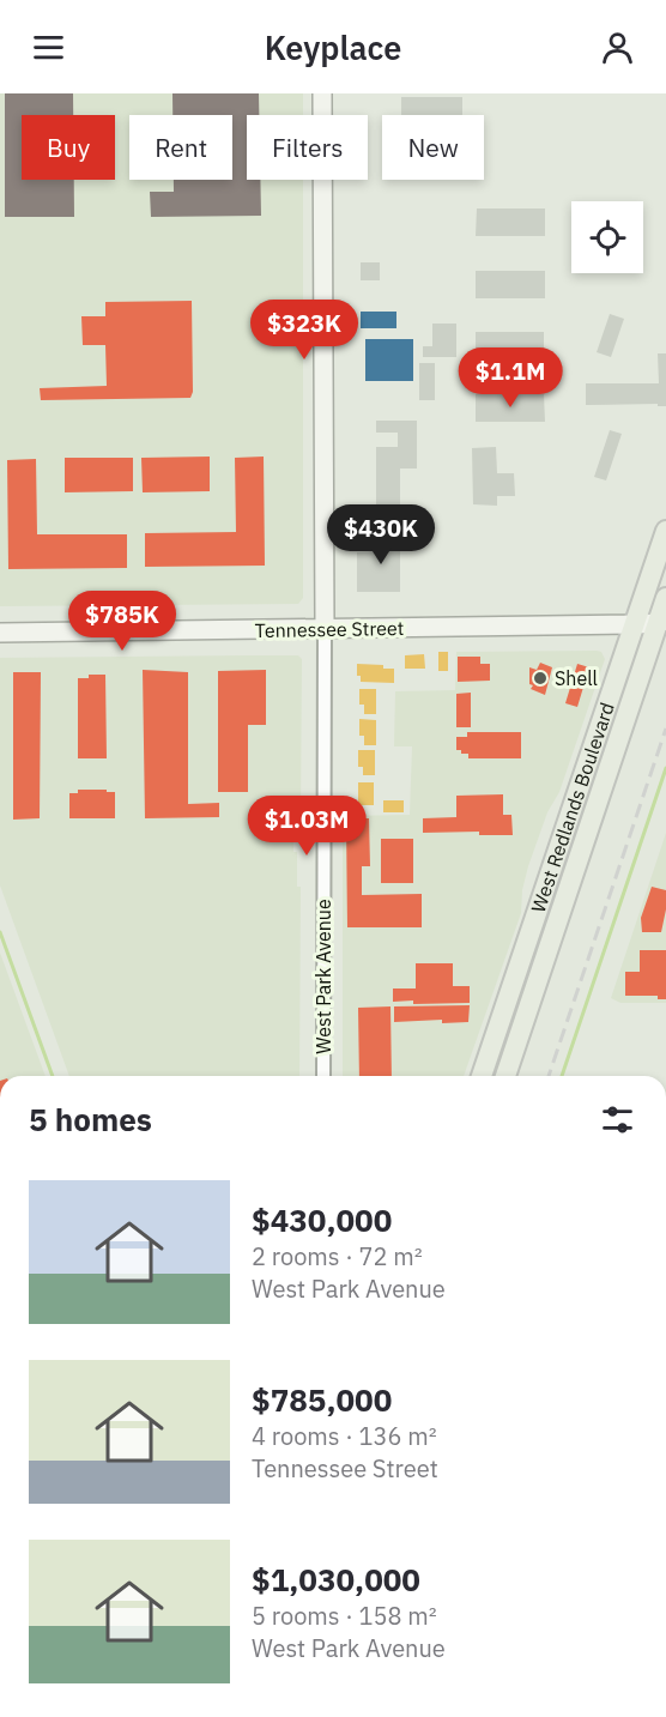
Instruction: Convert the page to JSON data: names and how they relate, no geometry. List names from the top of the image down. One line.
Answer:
{"streets":{"main road":["Tennessee Street","West Redlands Boulevard","West Park Avenue"]},"crossings":[["Tennessee Street","West Redlands Boulevard"],["Tennessee Street","West Park Avenue"]],"places":["Shell"],"page":{"header":"Keyplace","chip":["Buy","Rent","Filters","New"],"price":["$323K","$1.1M","$430K","$785K","$1.03M"],"heading":"5 homes","list":[{"name":"$430,000","note":"2 rooms · 72 m² · West Park Avenue"},{"name":"$785,000","note":"4 rooms · 136 m² · Tennessee Street"},{"name":"$1,030,000","note":"5 rooms · 158 m² · West Park Avenue"}]}}
